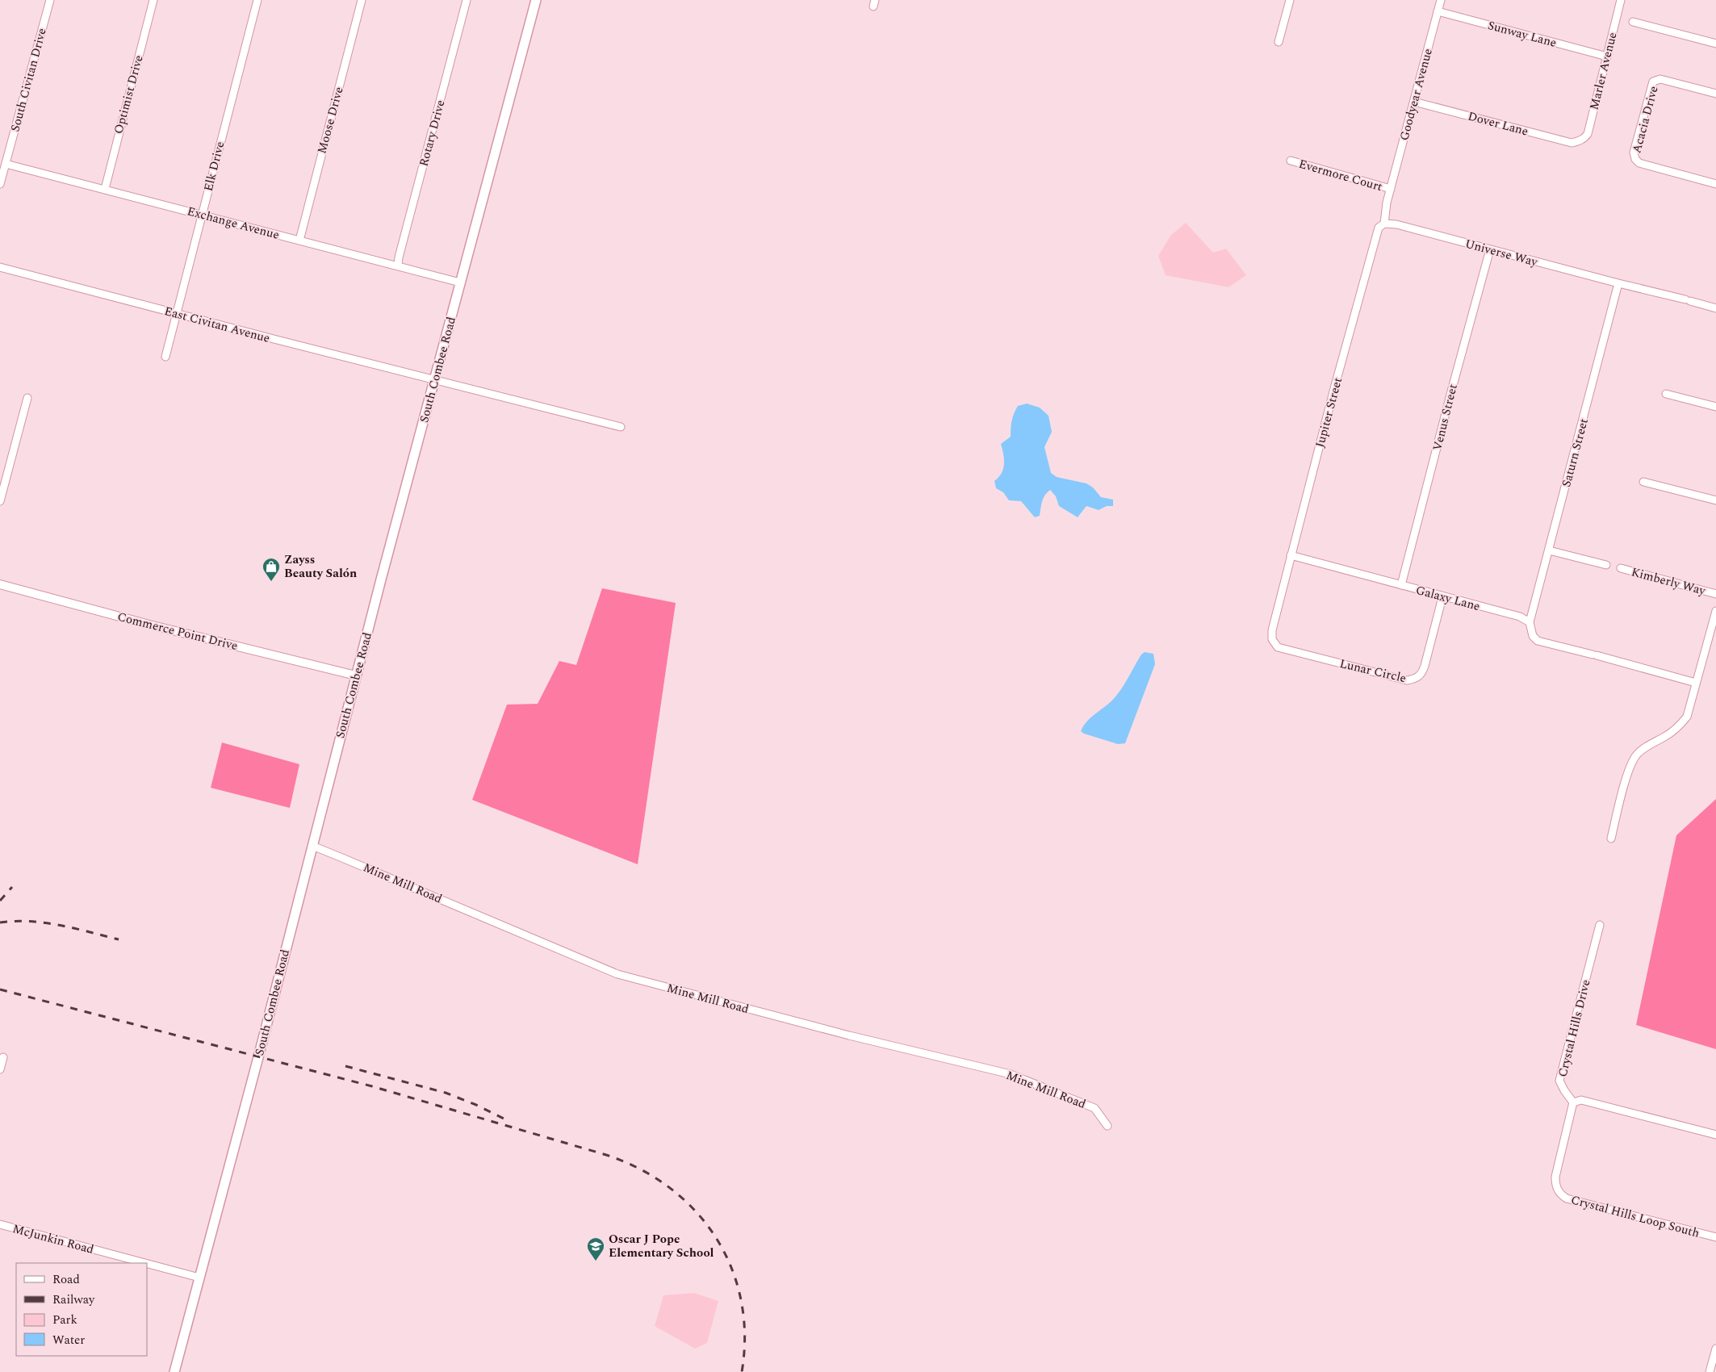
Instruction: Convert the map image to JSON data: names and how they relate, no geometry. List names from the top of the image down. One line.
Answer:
{"streets":{"main road":["South Combee Road"],"street":["Sunway Lane","Marler Avenue","South Civitan Drive","Optimist Drive","Goodyear Avenue","Acacia Drive","Moose Drive","Dover Lane","Rotary Drive","Elk Drive","Evermore Court","Exchange Avenue","Universe Way","East Civitan Avenue","Jupiter Street","Venus Street","Saturn Street","Kimberly Way","Galaxy Lane","Commerce Point Drive","Lunar Circle","Mine Mill Road","Crystal Hills Drive","Crystal Hills Loop South","McJunkin Road"]},"crossings":[["Sunway Lane","Marler Avenue"],["Sunway Lane","Goodyear Avenue"],["Marler Avenue","Dover Lane"],["South Civitan Drive","Exchange Avenue"],["Optimist Drive","Exchange Avenue"],["Goodyear Avenue","Dover Lane"],["Goodyear Avenue","Evermore Court"],["Goodyear Avenue","Jupiter Street"],["Moose Drive","Exchange Avenue"],["Rotary Drive","Exchange Avenue"],["Elk Drive","Exchange Avenue"],["Elk Drive","East Civitan Avenue"],["Evermore Court","Jupiter Street"],["Exchange Avenue","South Combee Road"],["Universe Way","Jupiter Street"],["Universe Way","Venus Street"],["Universe Way","Saturn Street"],["East Civitan Avenue","South Combee Road"],["South Combee Road","Commerce Point Drive"],["South Combee Road","Mine Mill Road"],["South Combee Road","McJunkin Road"],["Jupiter Street","Galaxy Lane"],["Jupiter Street","Lunar Circle"],["Venus Street","Galaxy Lane"],["Saturn Street","Galaxy Lane"],["Galaxy Lane","Lunar Circle"],["Crystal Hills Drive","Crystal Hills Loop South"]],"places":{"shop":["Zayss Beauty Salón"],"school or university":["Oscar J Pope Elementary School"]},"legend":["Road","Railway","Park","Water"]}
